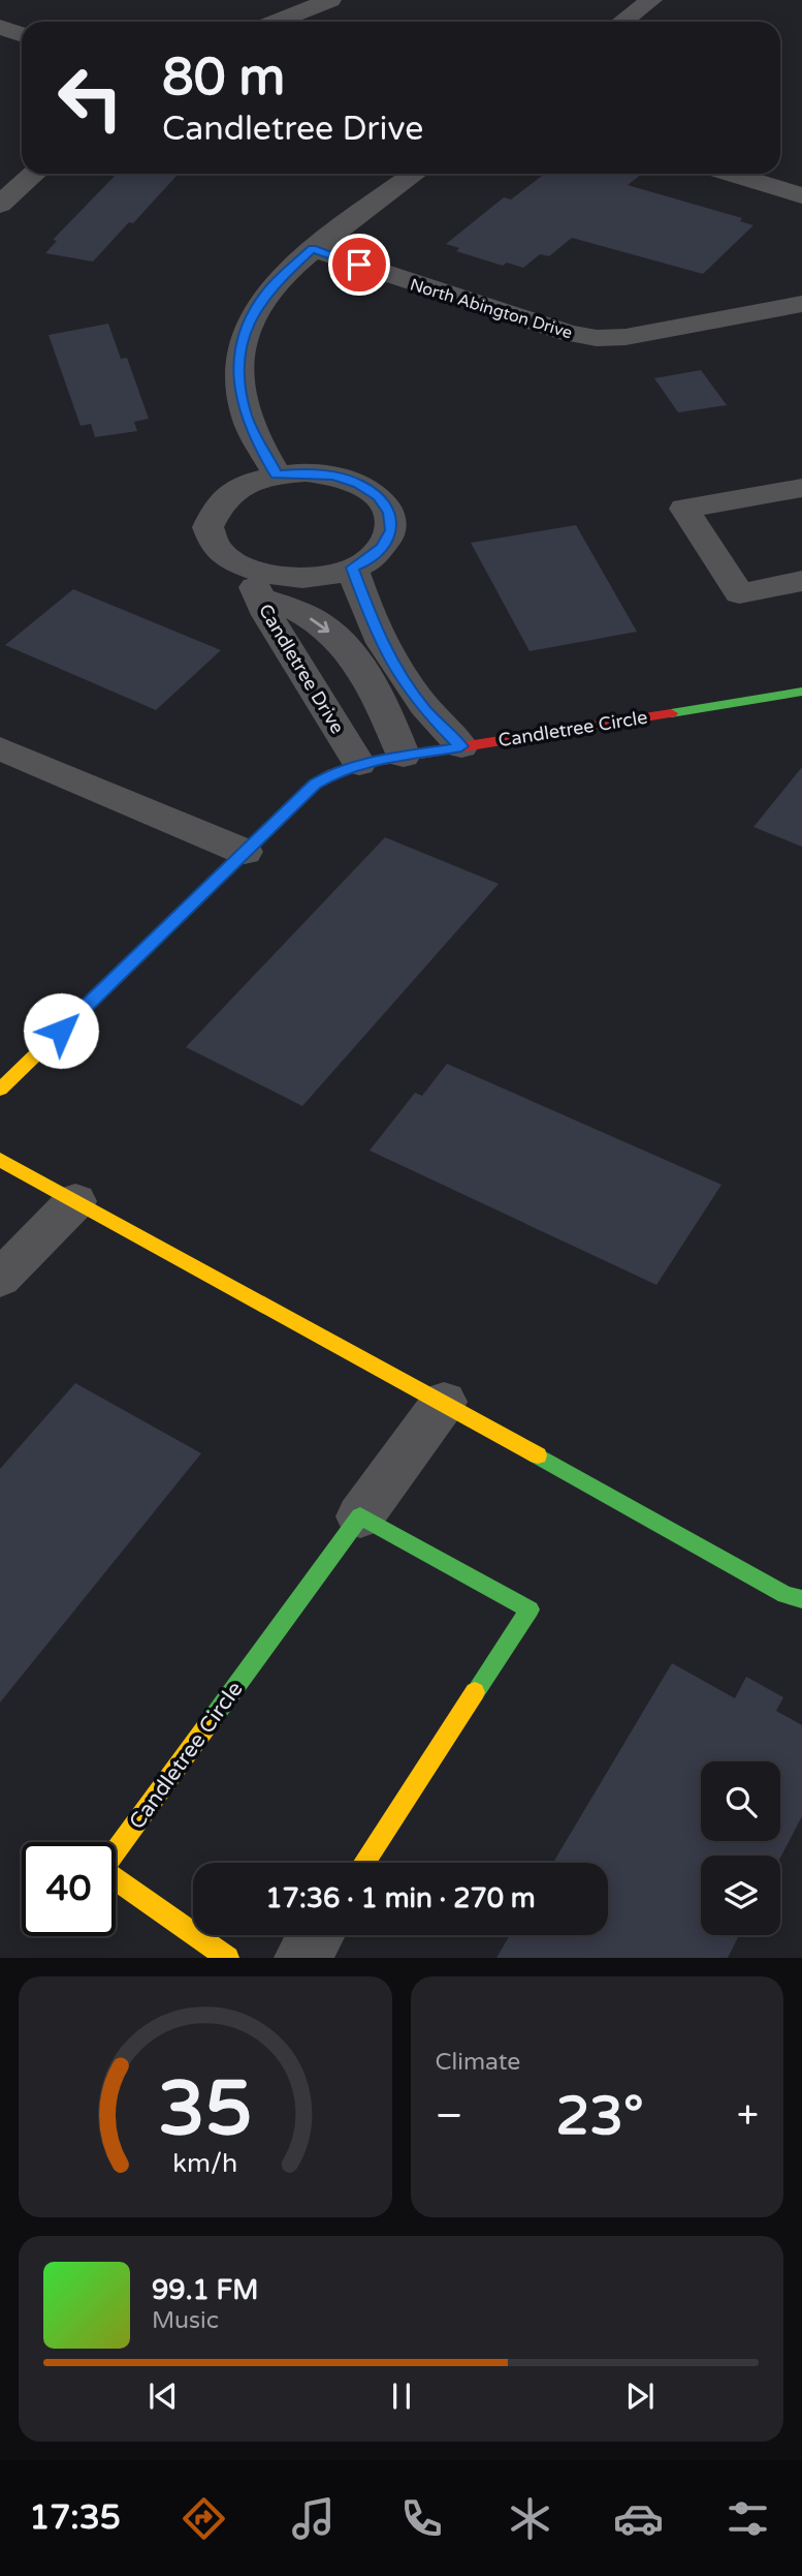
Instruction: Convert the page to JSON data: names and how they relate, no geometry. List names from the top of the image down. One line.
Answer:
{"streets":{"street":["North Abington Drive","Candletree Drive","Candletree Circle"]},"crossings":[["Candletree Drive","Candletree Circle"]],"page":{"turn":["80 m","Candletree Drive"],"limit":"40","trip":"17:36 · 1 min · 270 m","tile":"Climate","heat":["−","23°","+"],"song":["99.1 FM","Music"],"tabs":"17:35","gauge":["35","km/h"]}}
